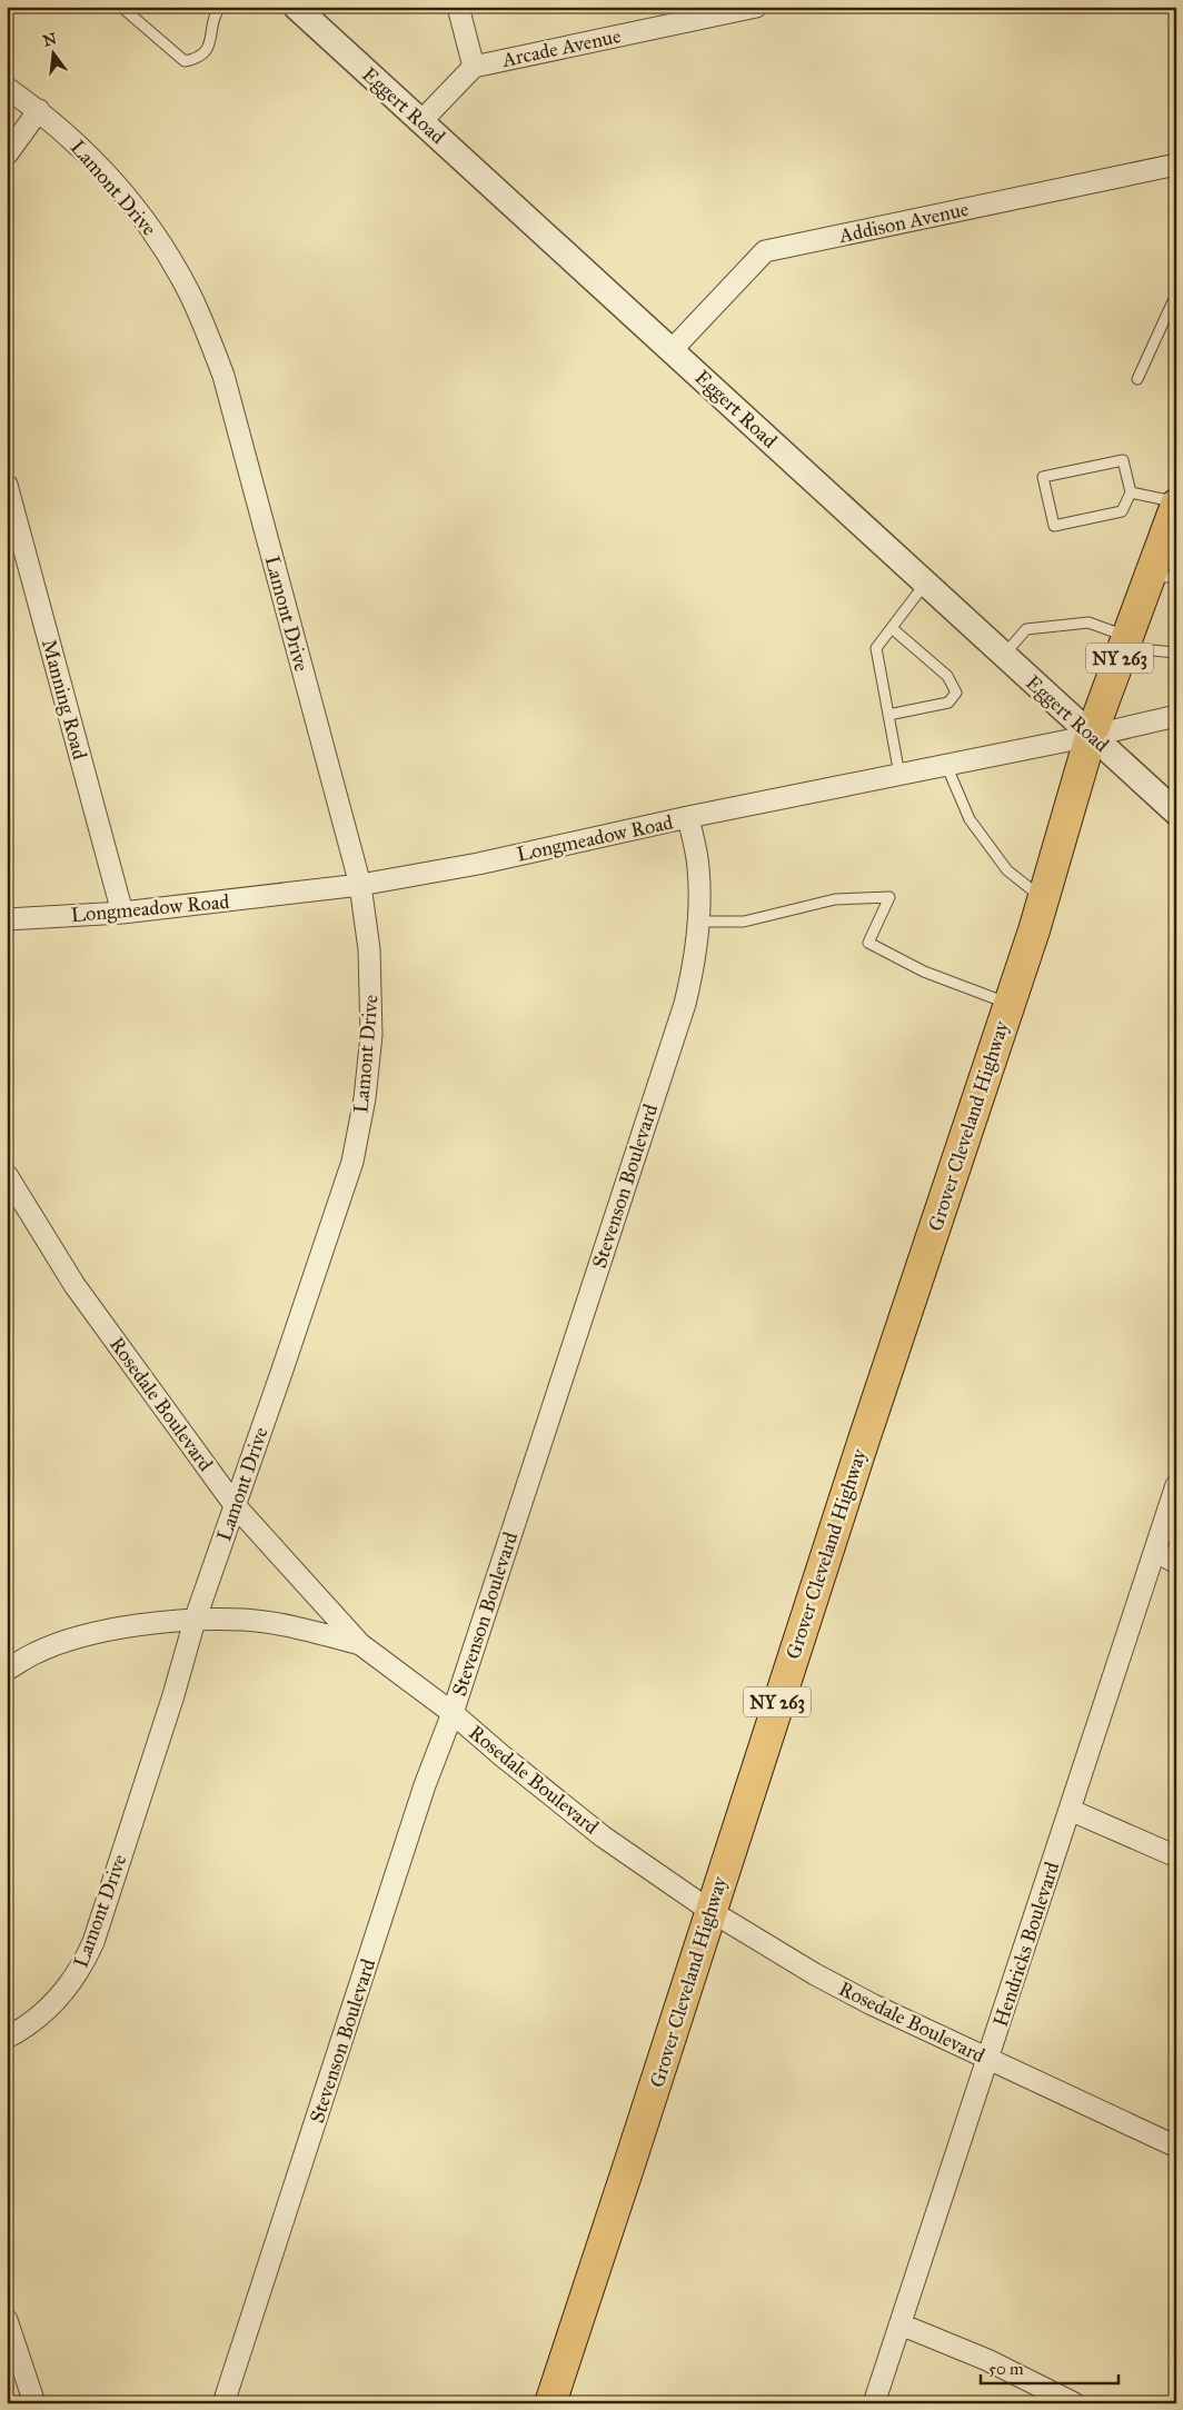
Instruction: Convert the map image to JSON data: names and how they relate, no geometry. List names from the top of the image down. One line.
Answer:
{"streets":{"main road":["NY 263","Grover Cleveland Highway"],"street":["Arcade Avenue","Eggert Road","Lamont Drive","Addison Avenue","Manning Road","Longmeadow Road","Stevenson Boulevard","Rosedale Boulevard","Hendricks Boulevard"]},"crossings":[["Eggert Road","Addison Avenue"],["Eggert Road","NY 263"],["Eggert Road","Longmeadow Road"],["Eggert Road","Grover Cleveland Highway"],["Lamont Drive","Longmeadow Road"],["Lamont Drive","Rosedale Boulevard"],["NY 263","Longmeadow Road"],["NY 263","Grover Cleveland Highway"],["Manning Road","Longmeadow Road"],["Longmeadow Road","Grover Cleveland Highway"],["Longmeadow Road","Stevenson Boulevard"],["Grover Cleveland Highway","Rosedale Boulevard"],["Stevenson Boulevard","Rosedale Boulevard"],["Rosedale Boulevard","Hendricks Boulevard"]],"scale_bar":"50 m","north":"top"}
